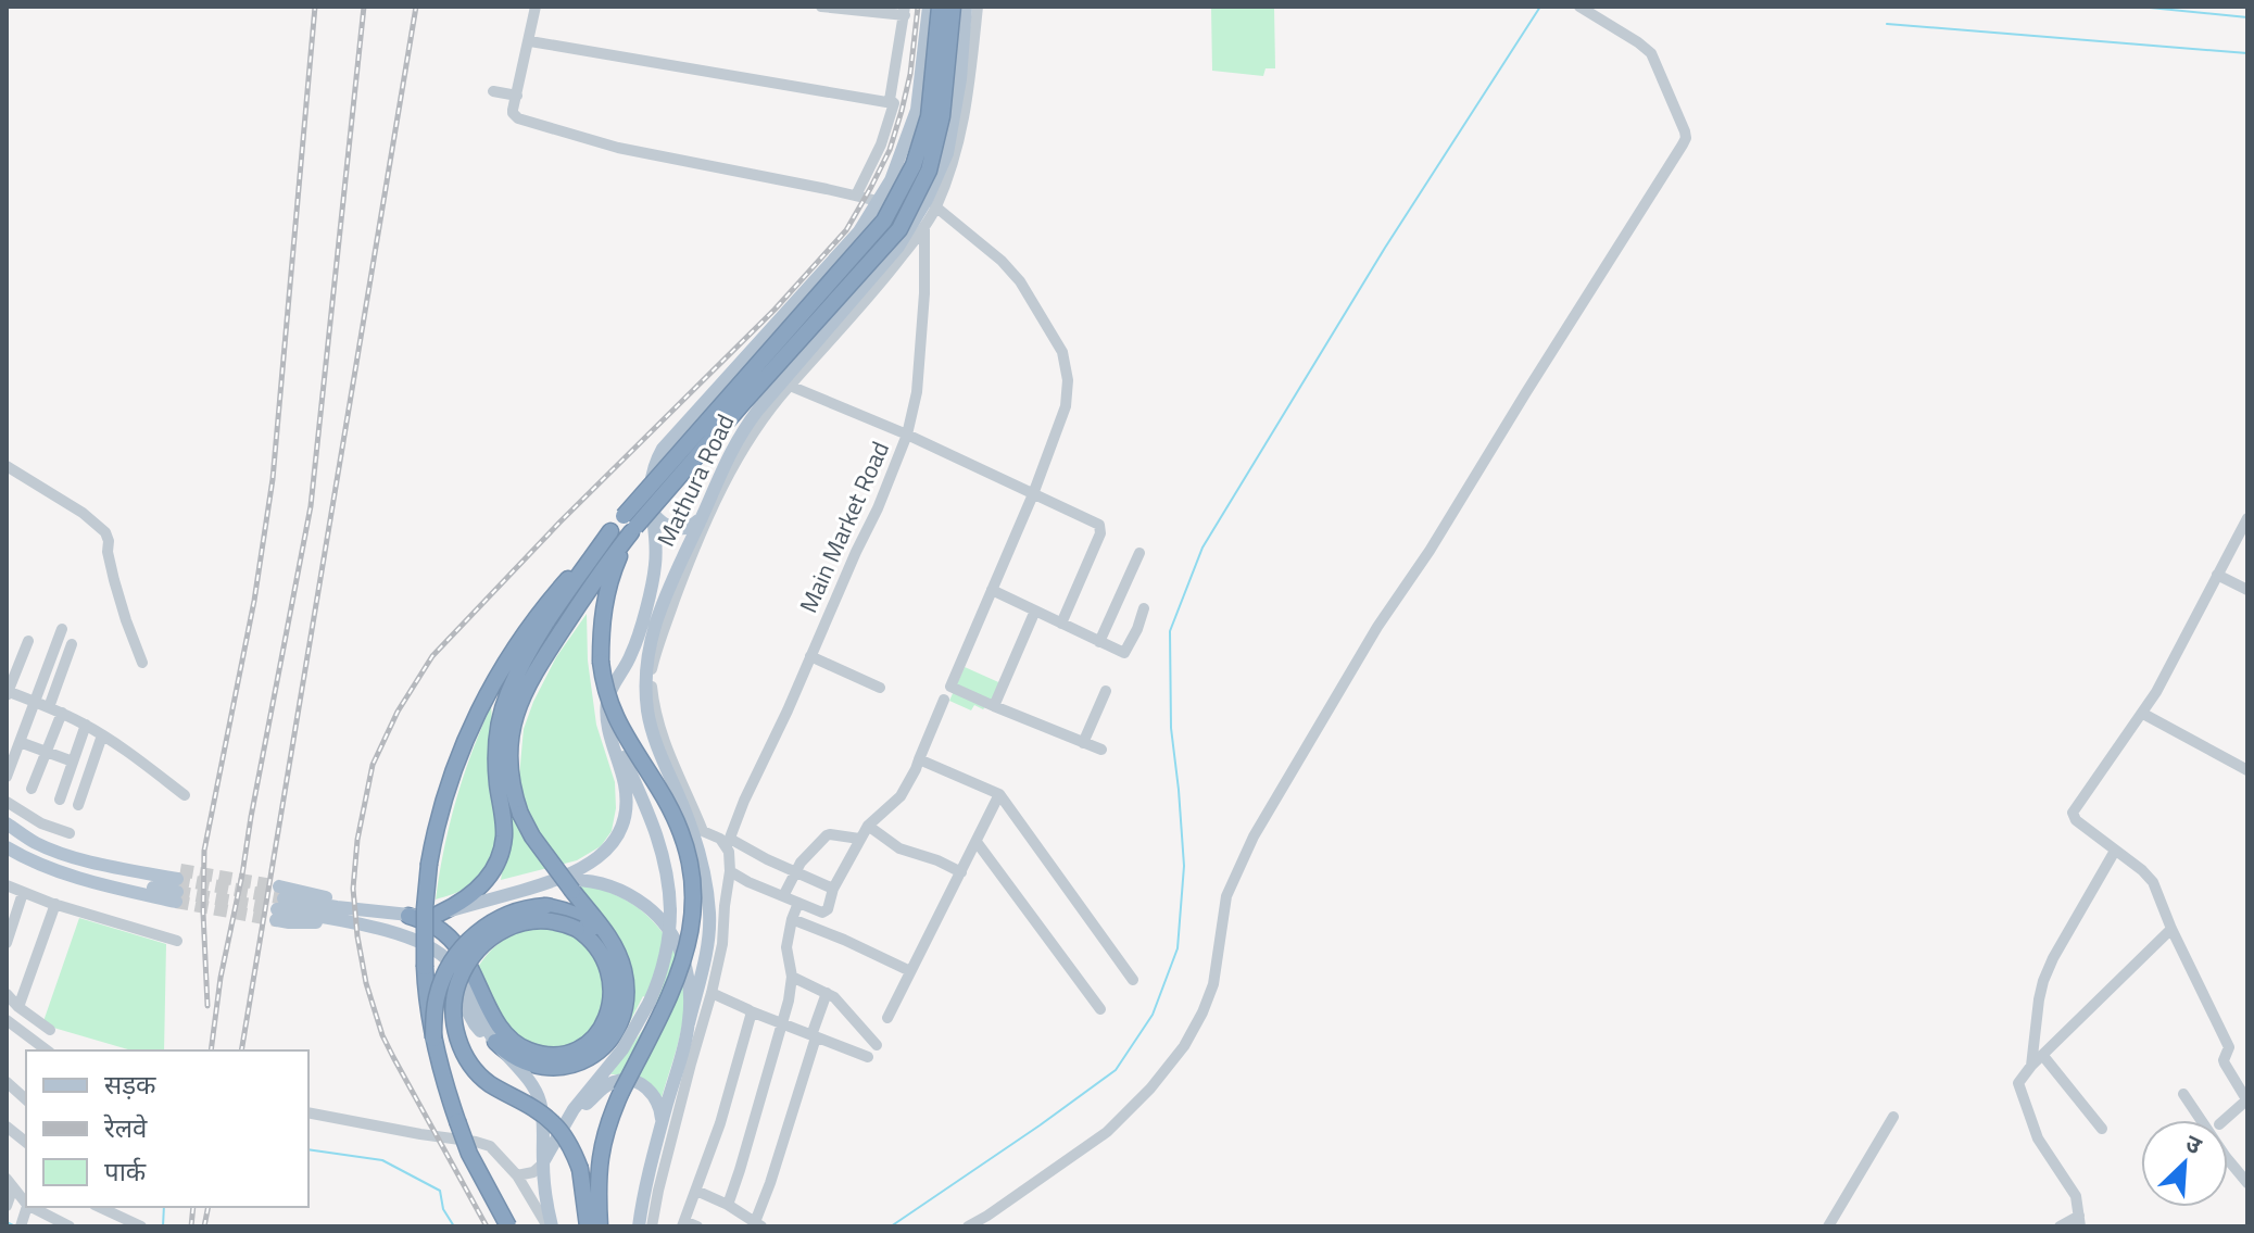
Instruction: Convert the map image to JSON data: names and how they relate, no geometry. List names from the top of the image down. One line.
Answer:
{"streets":{"highway":["Mathura Road"],"street":["Main Market Road"]},"crossings":[["Mathura Road","Main Market Road"]],"legend":["सड़क","रेलवे","पार्क"],"north":"top right"}
